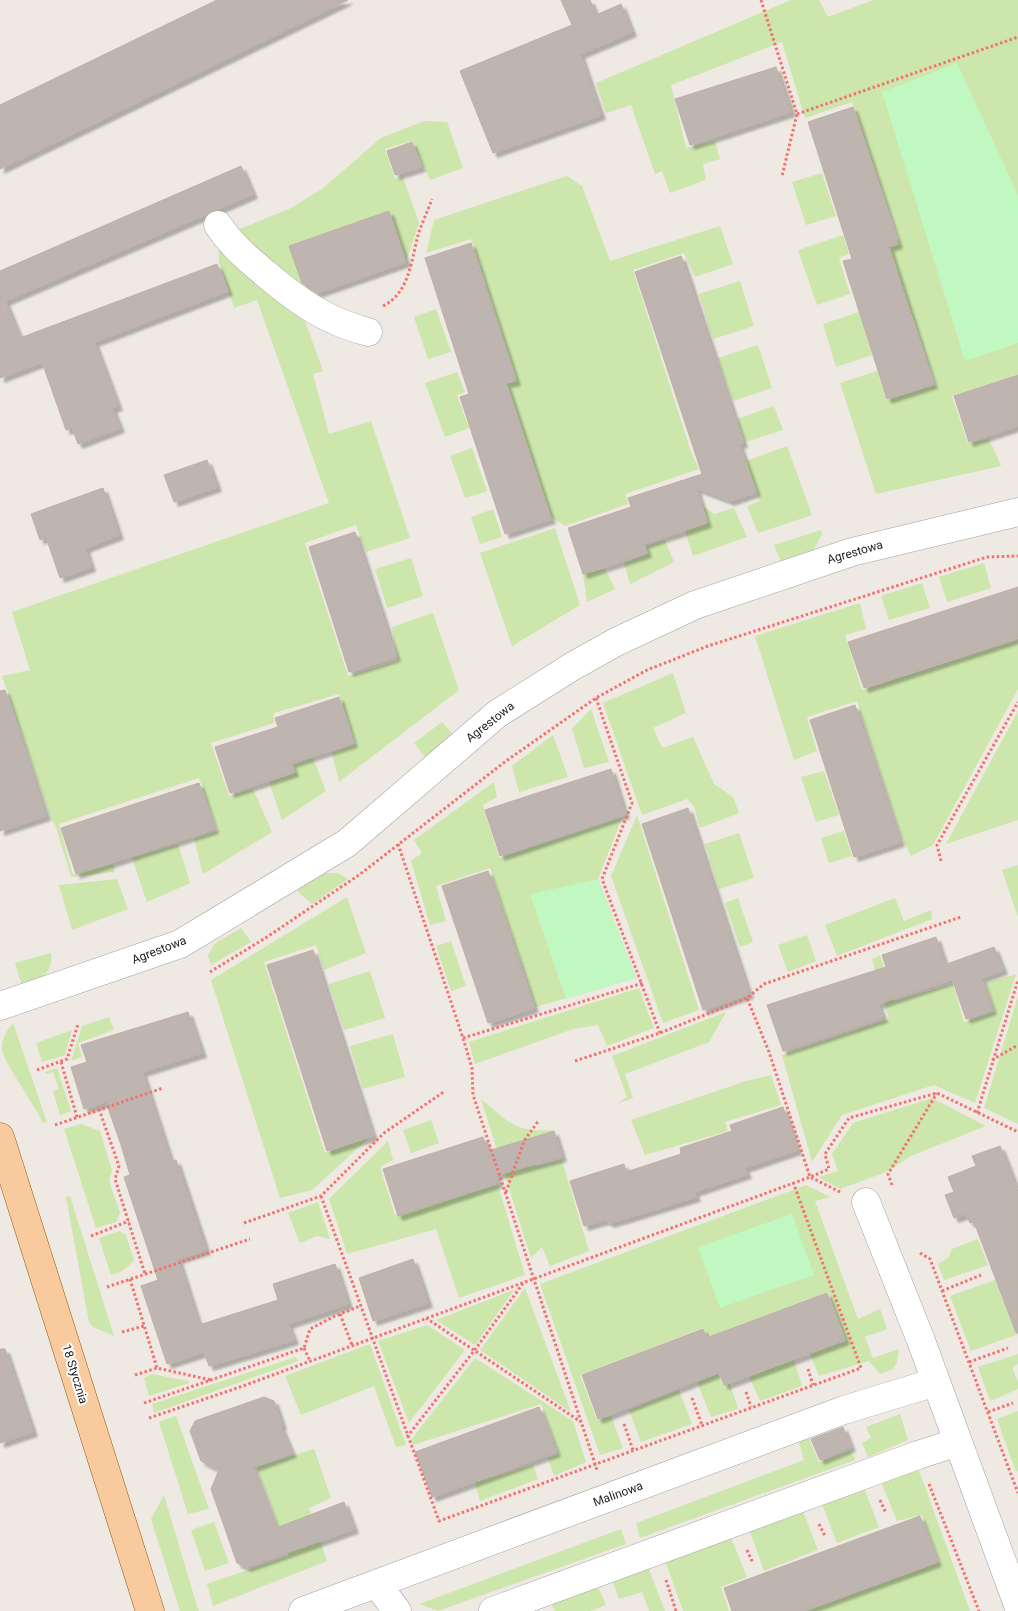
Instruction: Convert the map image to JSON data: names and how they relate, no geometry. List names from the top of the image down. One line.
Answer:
{"streets":{"main road":["18 Stycznia"],"street":["Agrestowa","Malinowa"]}}
